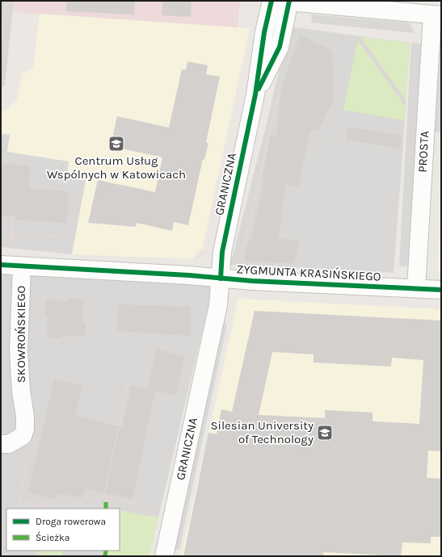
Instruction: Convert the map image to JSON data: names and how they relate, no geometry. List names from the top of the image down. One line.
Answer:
{"streets":{"street":["PROSTA","GRANICZNA","ZYGMUNTA KRASIŃSKIEGO","SKOWROŃSKIEGO"]},"crossings":[["PROSTA","ZYGMUNTA KRASIŃSKIEGO"],["GRANICZNA","ZYGMUNTA KRASIŃSKIEGO"],["ZYGMUNTA KRASIŃSKIEGO","SKOWROŃSKIEGO"]],"places":{"school or university":["Centrum Usług Wspólnych w Katowicach","Silesian University of Technology"]},"legend":["Droga rowerowa","Ścieżka"]}
